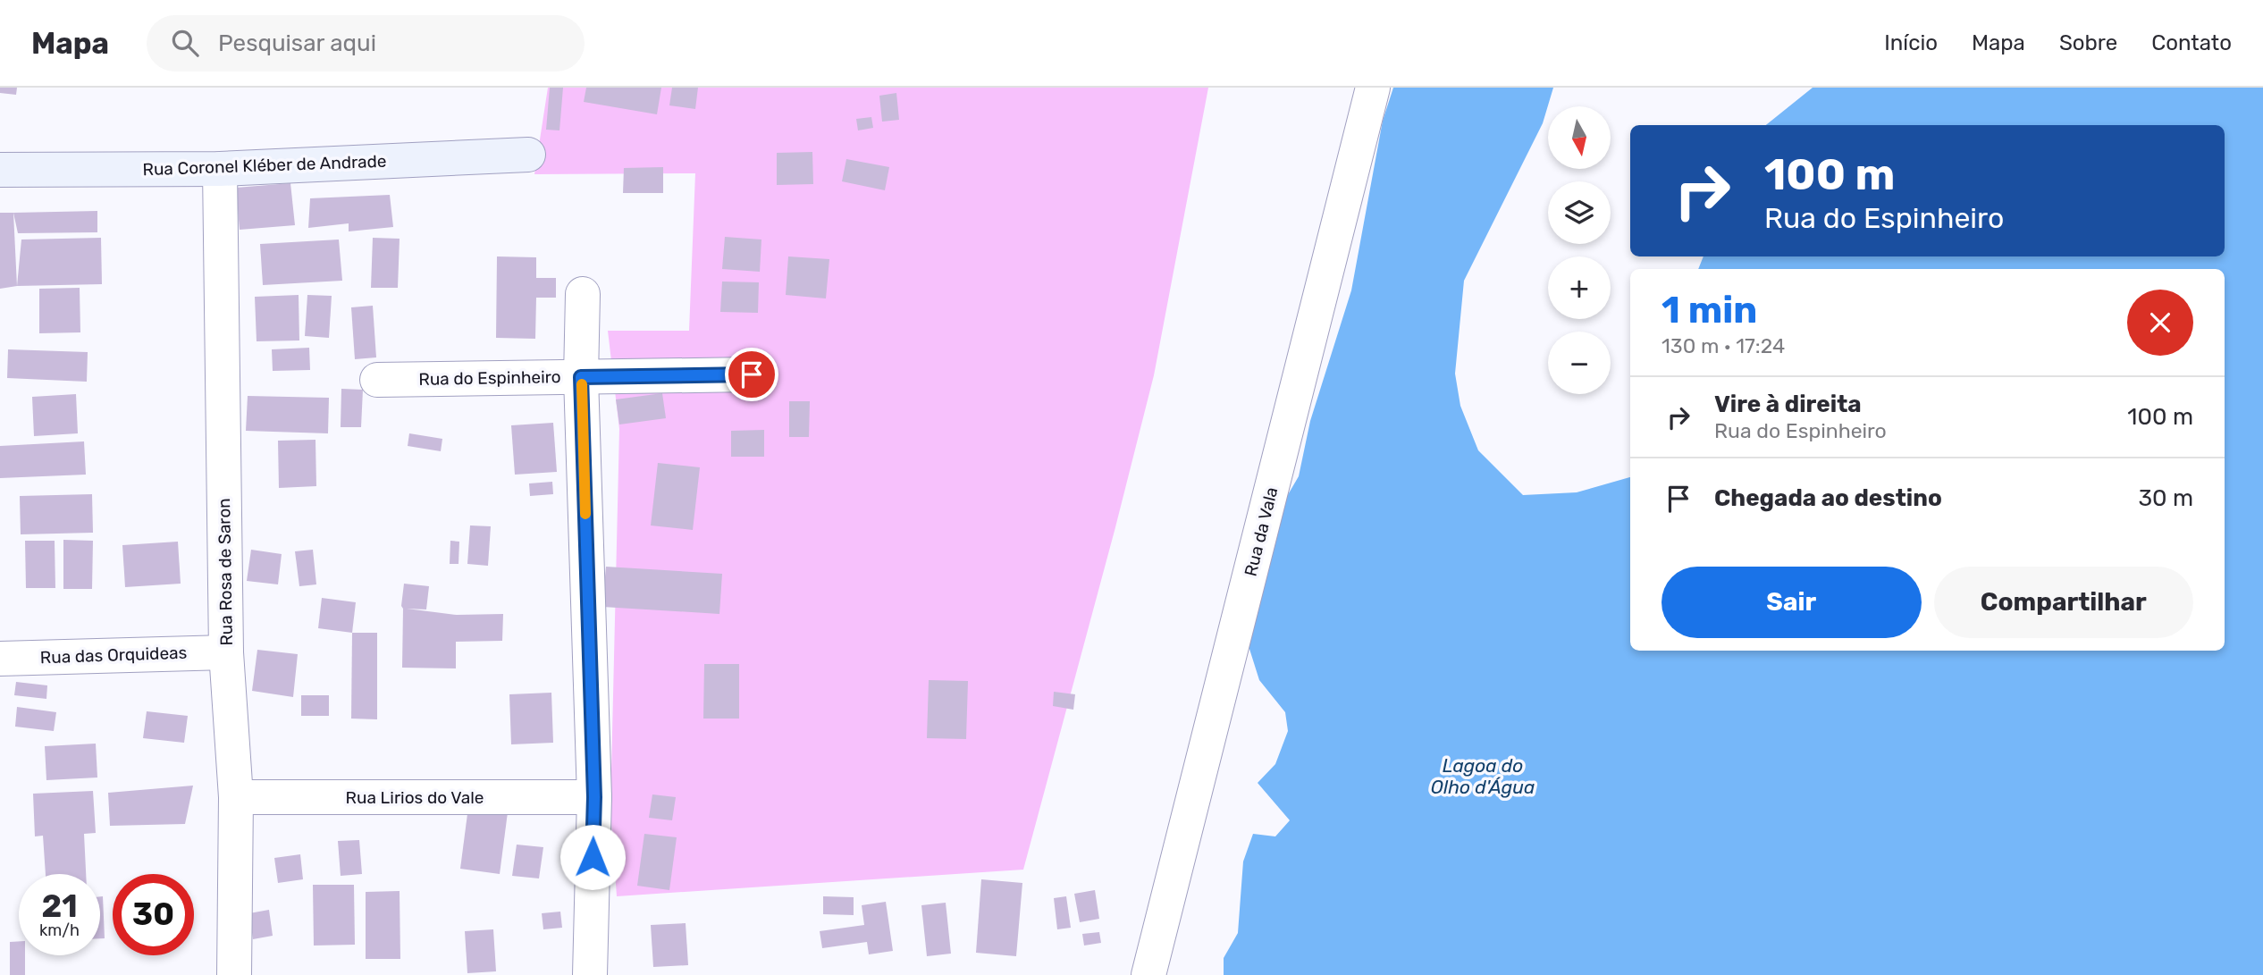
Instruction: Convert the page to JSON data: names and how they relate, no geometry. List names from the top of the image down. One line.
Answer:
{"streets":{"main road":["Rua Coronel Kléber de Andrade"],"street":["Rua do Espinheiro","Rua da Vala","Rua Rosa de Saron","Rua das Orquideas","Rua Lirios do Vale"]},"crossings":[["Rua Coronel Kléber de Andrade","Rua Rosa de Saron"],["Rua Rosa de Saron","Rua das Orquideas"],["Rua Rosa de Saron","Rua Lirios do Vale"]],"water":["Lagoa do Olho d'Água"],"north":"bottom","page":{"header":"Mapa","search":"Pesquisar aqui","nav":["Início","Mapa","Sobre","Contato"],"map_buttons":["+","−"],"turn":["100 m","Rua do Espinheiro"],"heading":["1 min","130 m · 17:24"],"list":[{"name":"Vire à direita","note":"Rua do Espinheiro","value":"100 m"},{"name":"Chegada ao destino","value":"30 m"}],"buttons":["Sair","Compartilhar"],"speed":"21 km/h","limit":"30"}}
